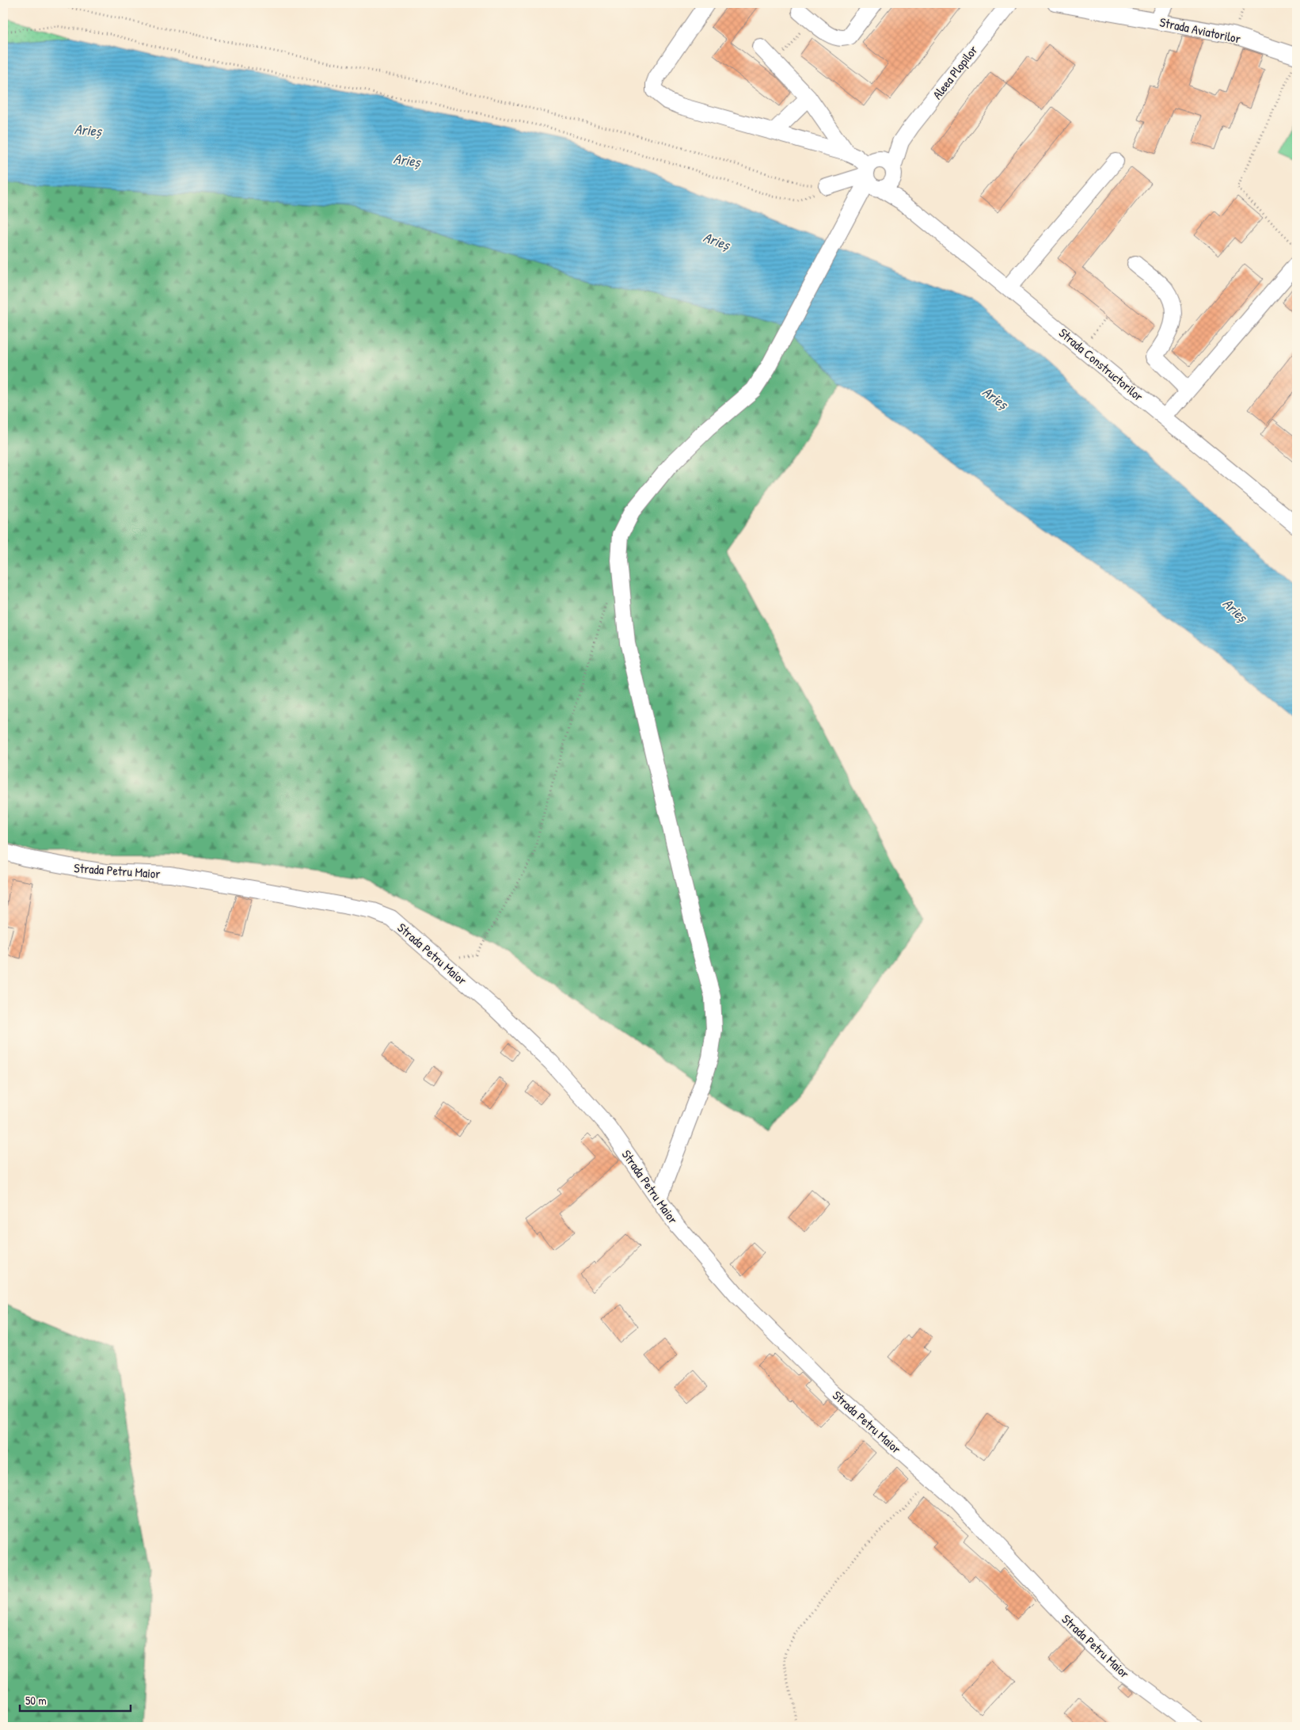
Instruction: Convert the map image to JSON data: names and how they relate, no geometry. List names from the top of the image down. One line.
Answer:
{"streets":{"street":["Strada Aviatorilor","Aleea Plopilor","Strada Constructorilor","Strada Petru Maior"]},"crossings":[["Aleea Plopilor","Strada Constructorilor"]],"water":["Arieș"],"scale_bar":"50 m"}
